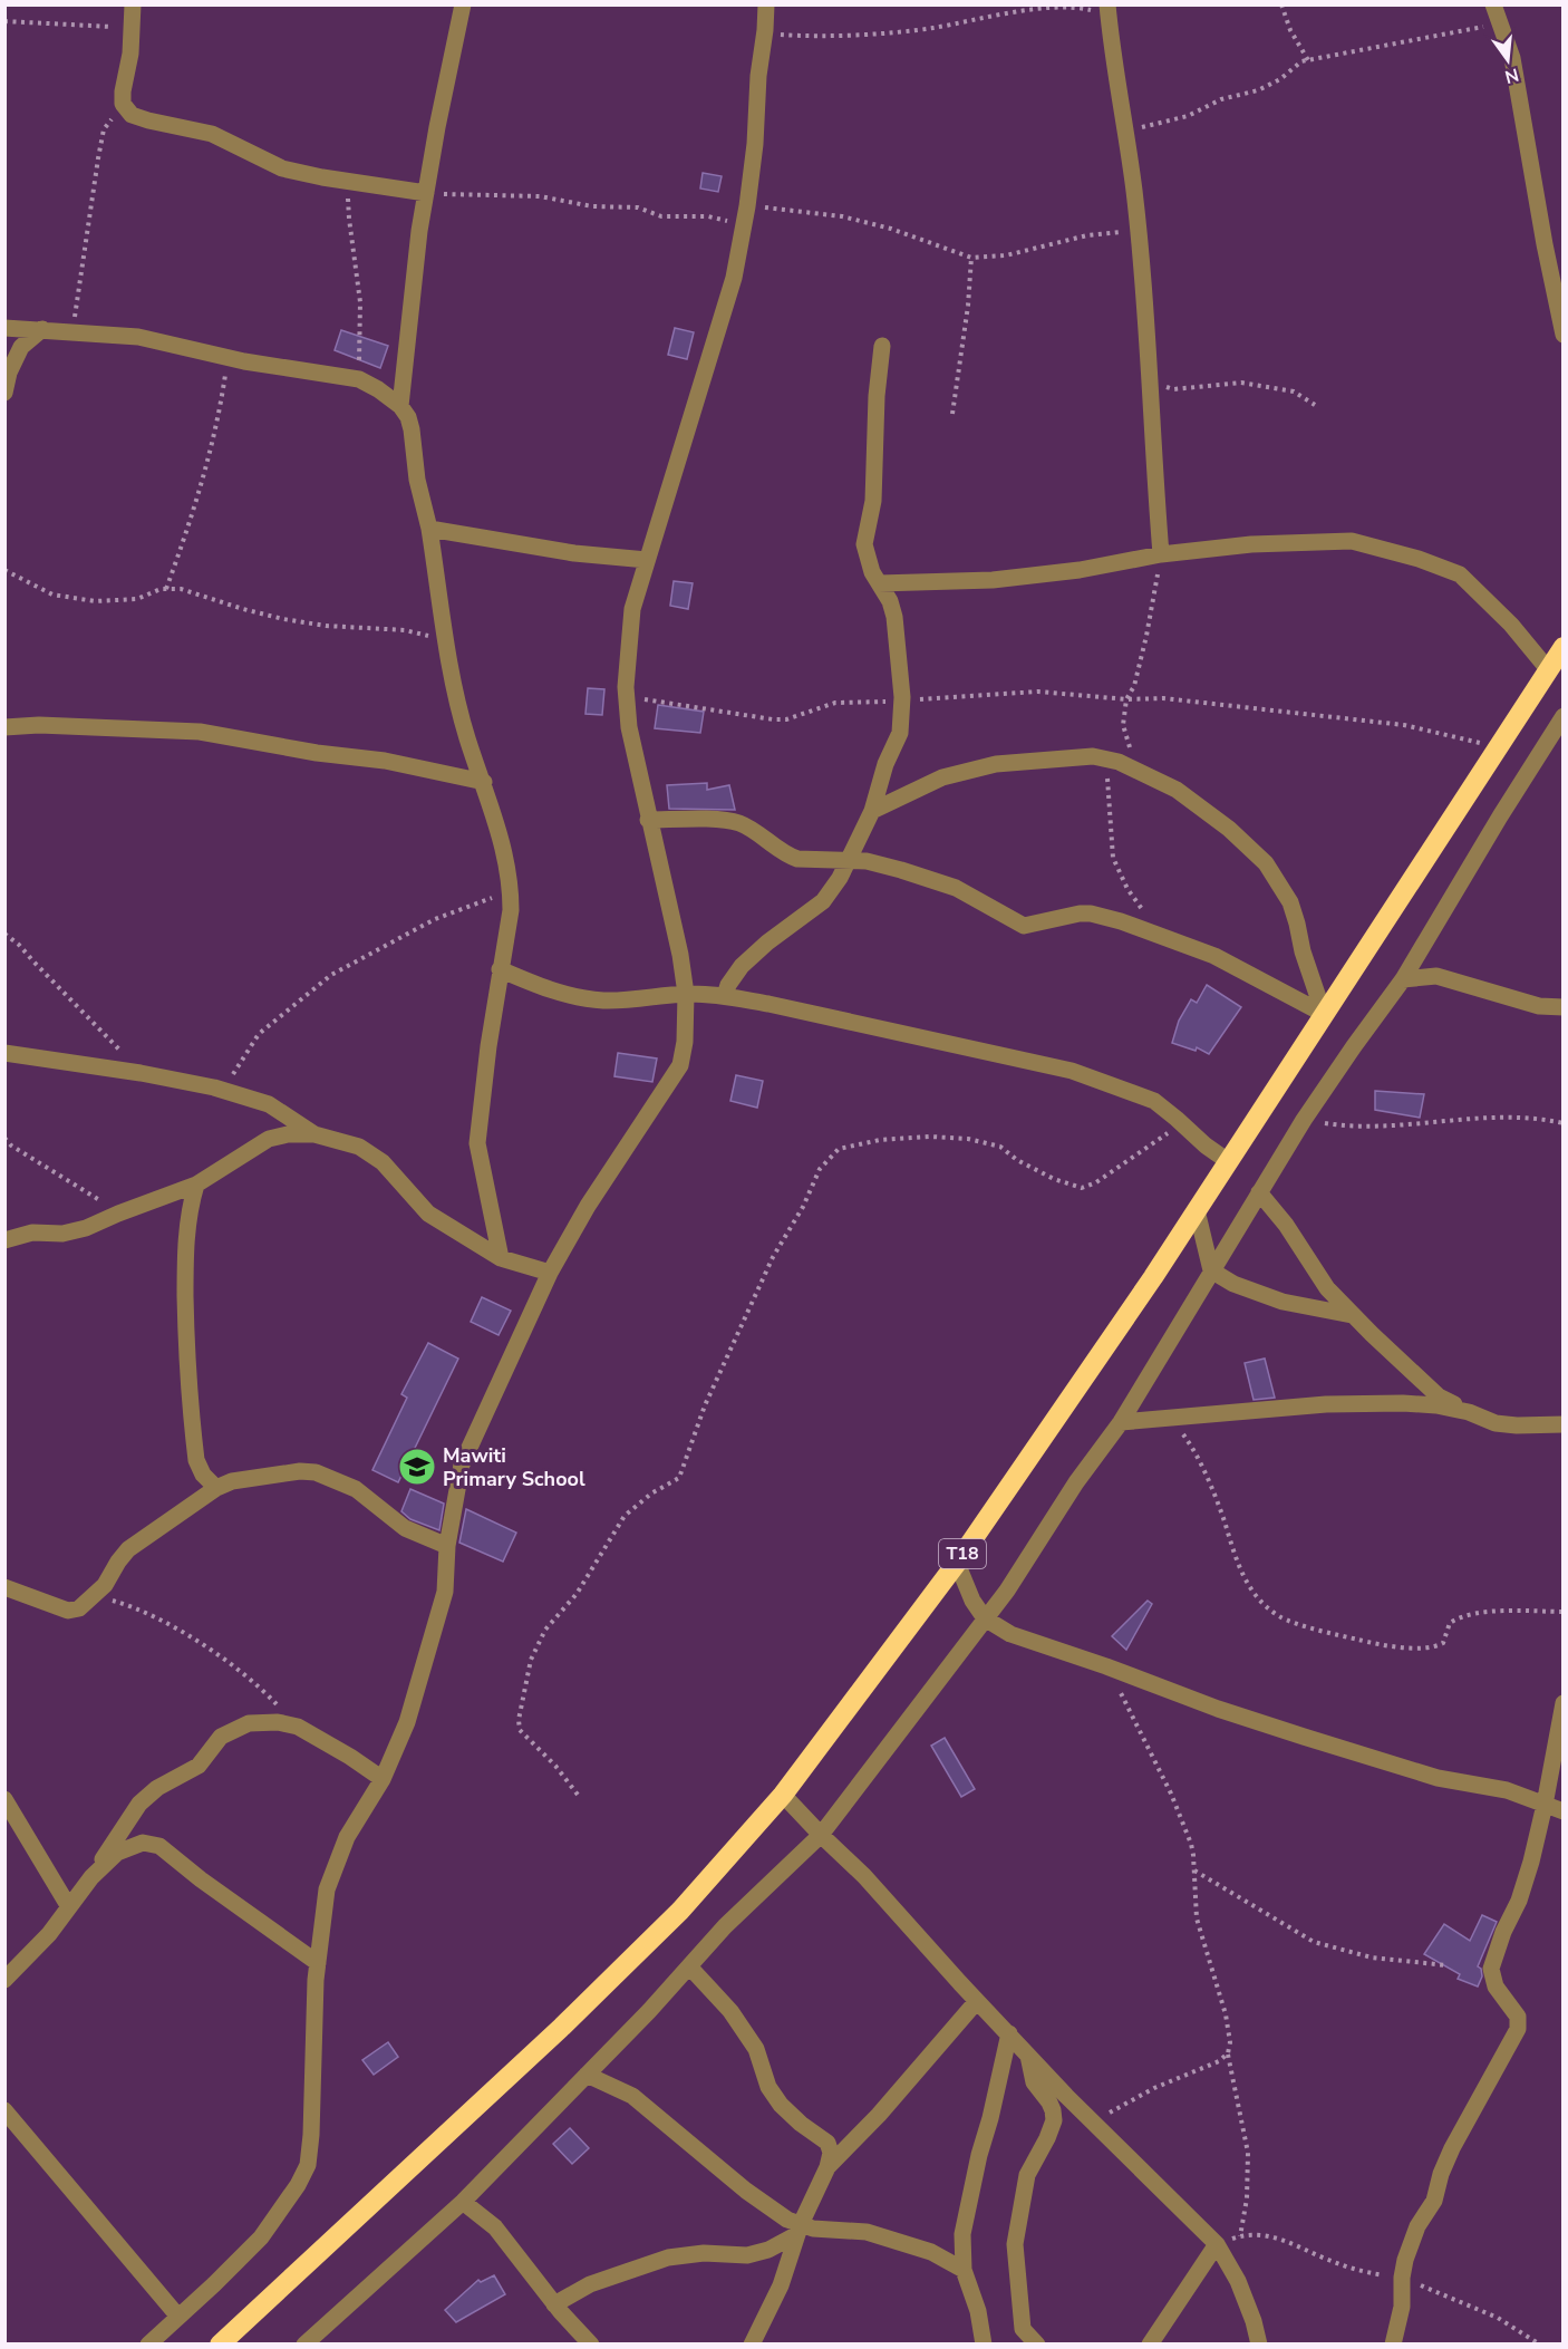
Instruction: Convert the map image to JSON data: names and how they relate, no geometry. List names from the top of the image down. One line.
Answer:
{"streets":{"highway":["T18"]},"places":{"school or university":["Mawiti Primary School"]},"north":"bottom"}
